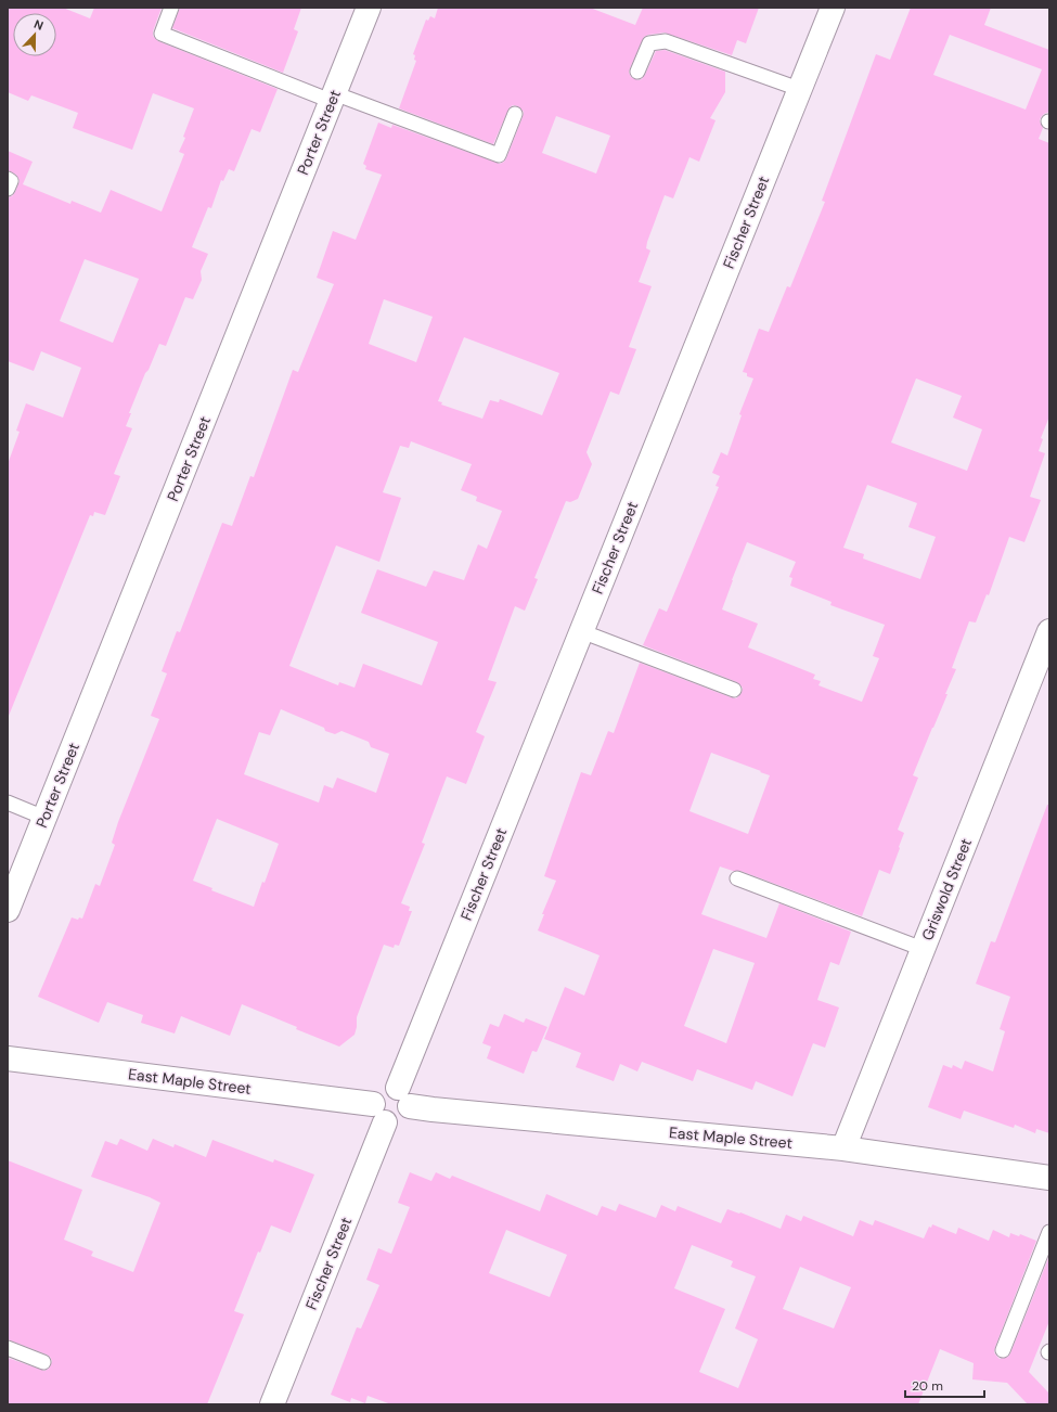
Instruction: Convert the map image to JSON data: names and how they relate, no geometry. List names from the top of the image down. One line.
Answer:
{"streets":{"street":["Porter Street","Fischer Street","Griswold Street","East Maple Street"]},"crossings":[["Fischer Street","East Maple Street"],["Griswold Street","East Maple Street"]],"scale_bar":"20 m","north":"top"}
